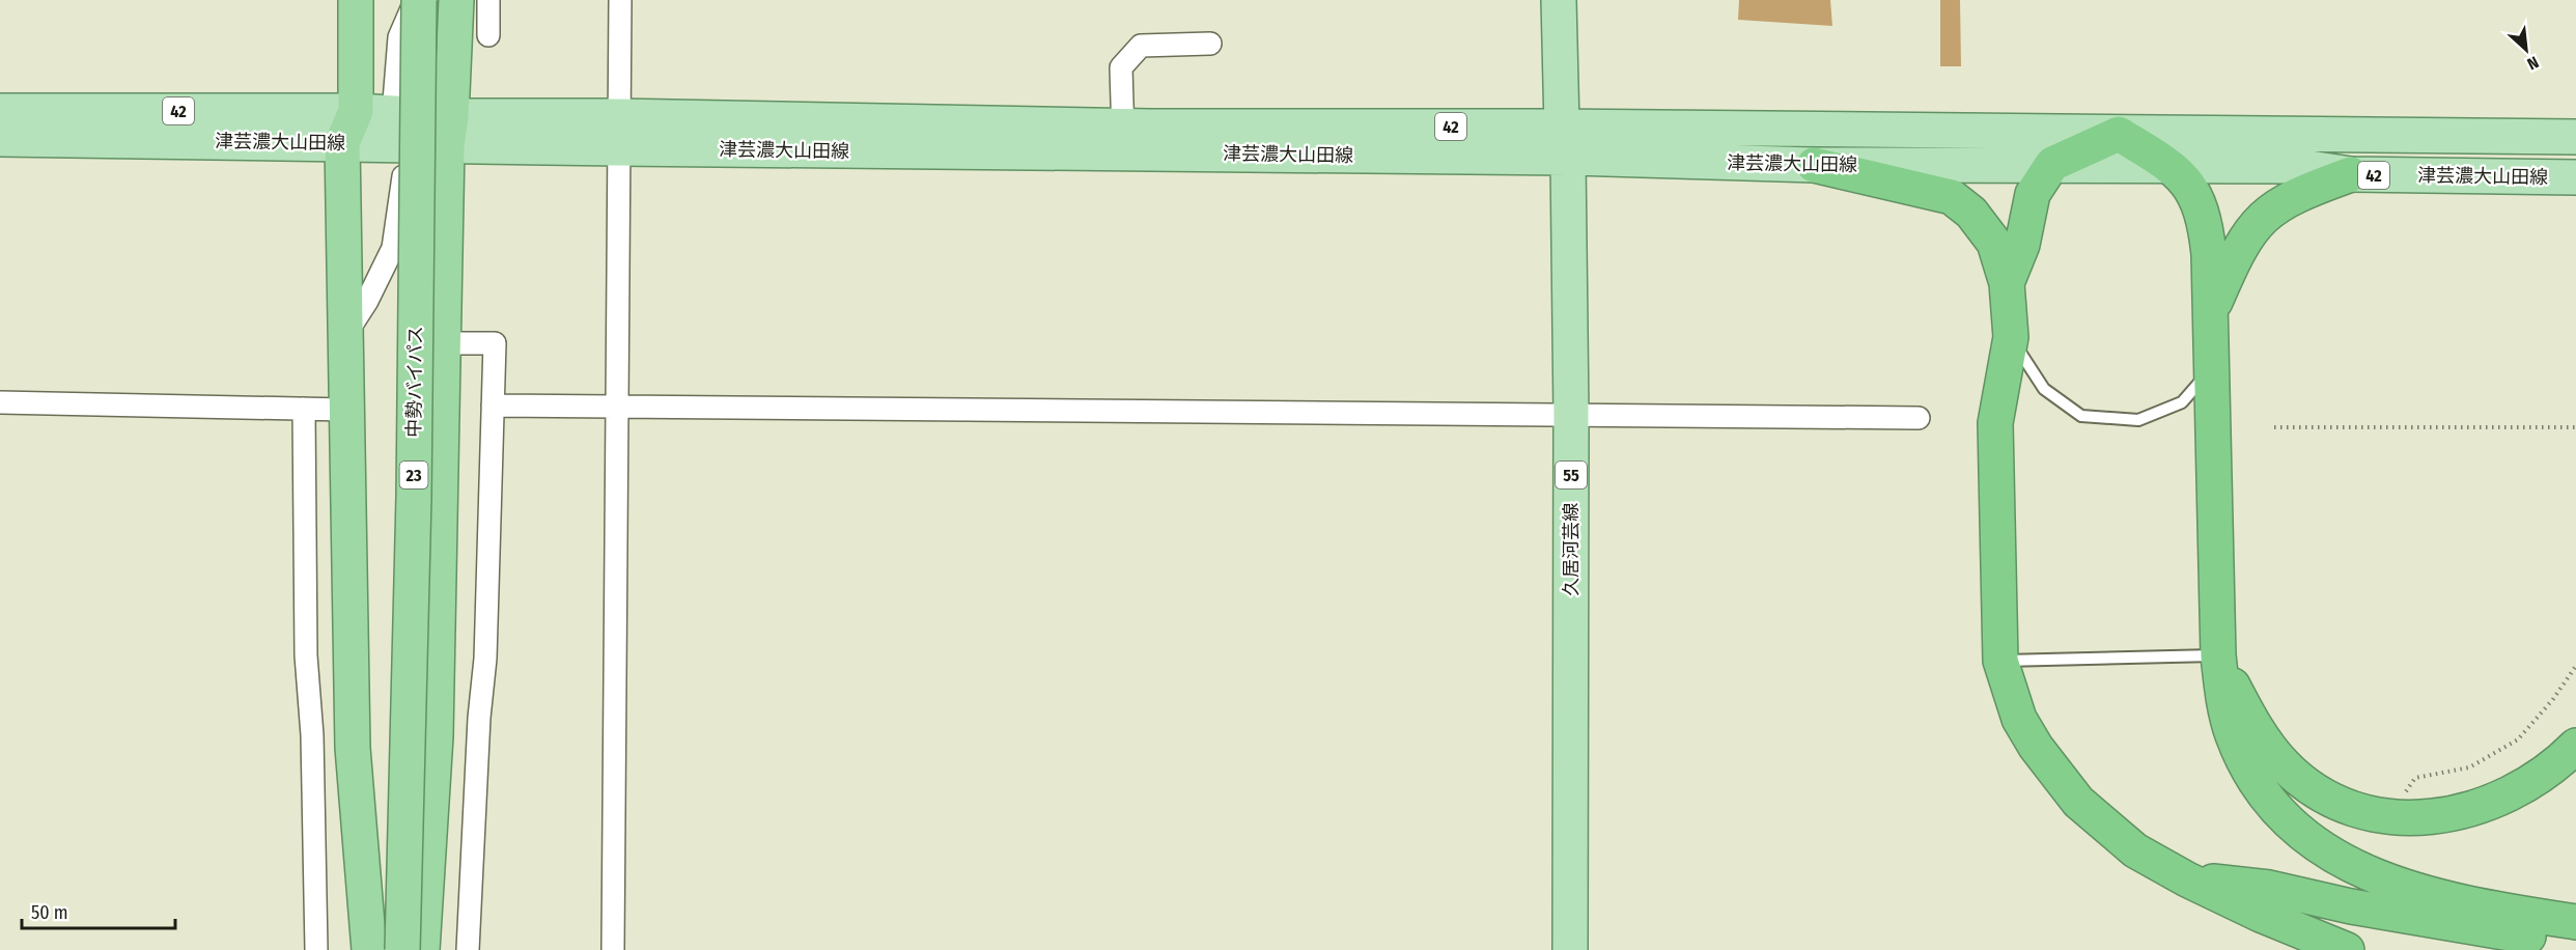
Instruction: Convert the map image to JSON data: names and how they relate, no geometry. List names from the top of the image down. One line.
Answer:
{"streets":{"highway":["中勢バイパス","23"],"main road":["42","津芸濃大山田線","55","久居河芸線"]},"crossings":[["津芸濃大山田線","久居河芸線"]],"scale_bar":"50 m","north":"bottom right"}
